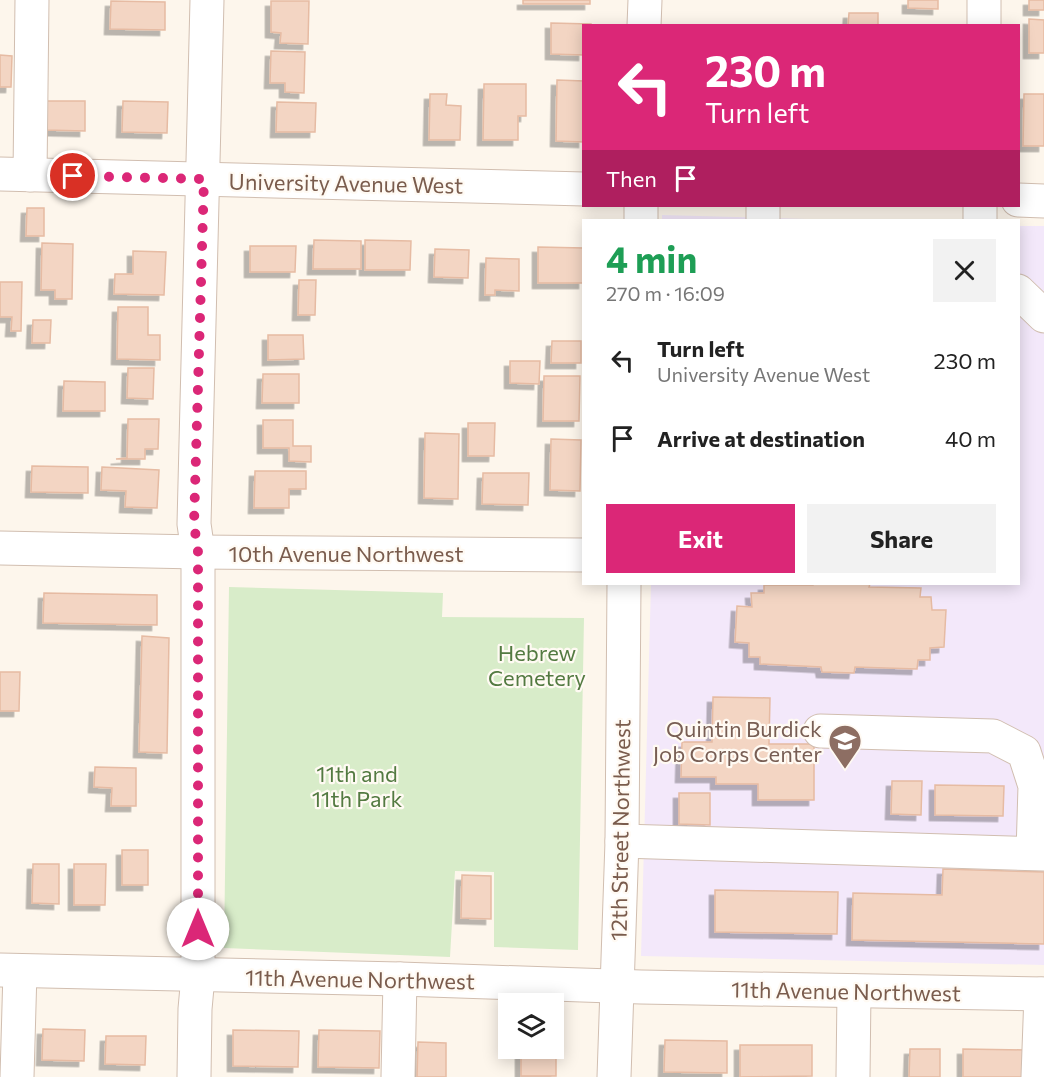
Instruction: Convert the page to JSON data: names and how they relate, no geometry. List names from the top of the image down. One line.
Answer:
{"streets":{"street":["University Avenue West","10th Avenue Northwest","12th Street Northwest","11th Avenue Northwest"]},"crossings":[["12th Street Northwest","11th Avenue Northwest"]],"parks":["Hebrew Cemetery","11th and 11th Park"],"places":{"school or university":["Quintin Burdick Job Corps Center"]},"page":{"turn":["230 m","Turn left"],"then":"Then","heading":["4 min","270 m · 16:09"],"list":[{"name":"Turn left","note":"University Avenue West","value":"230 m"},{"name":"Arrive at destination","value":"40 m"}],"buttons":["Exit","Share"]}}
